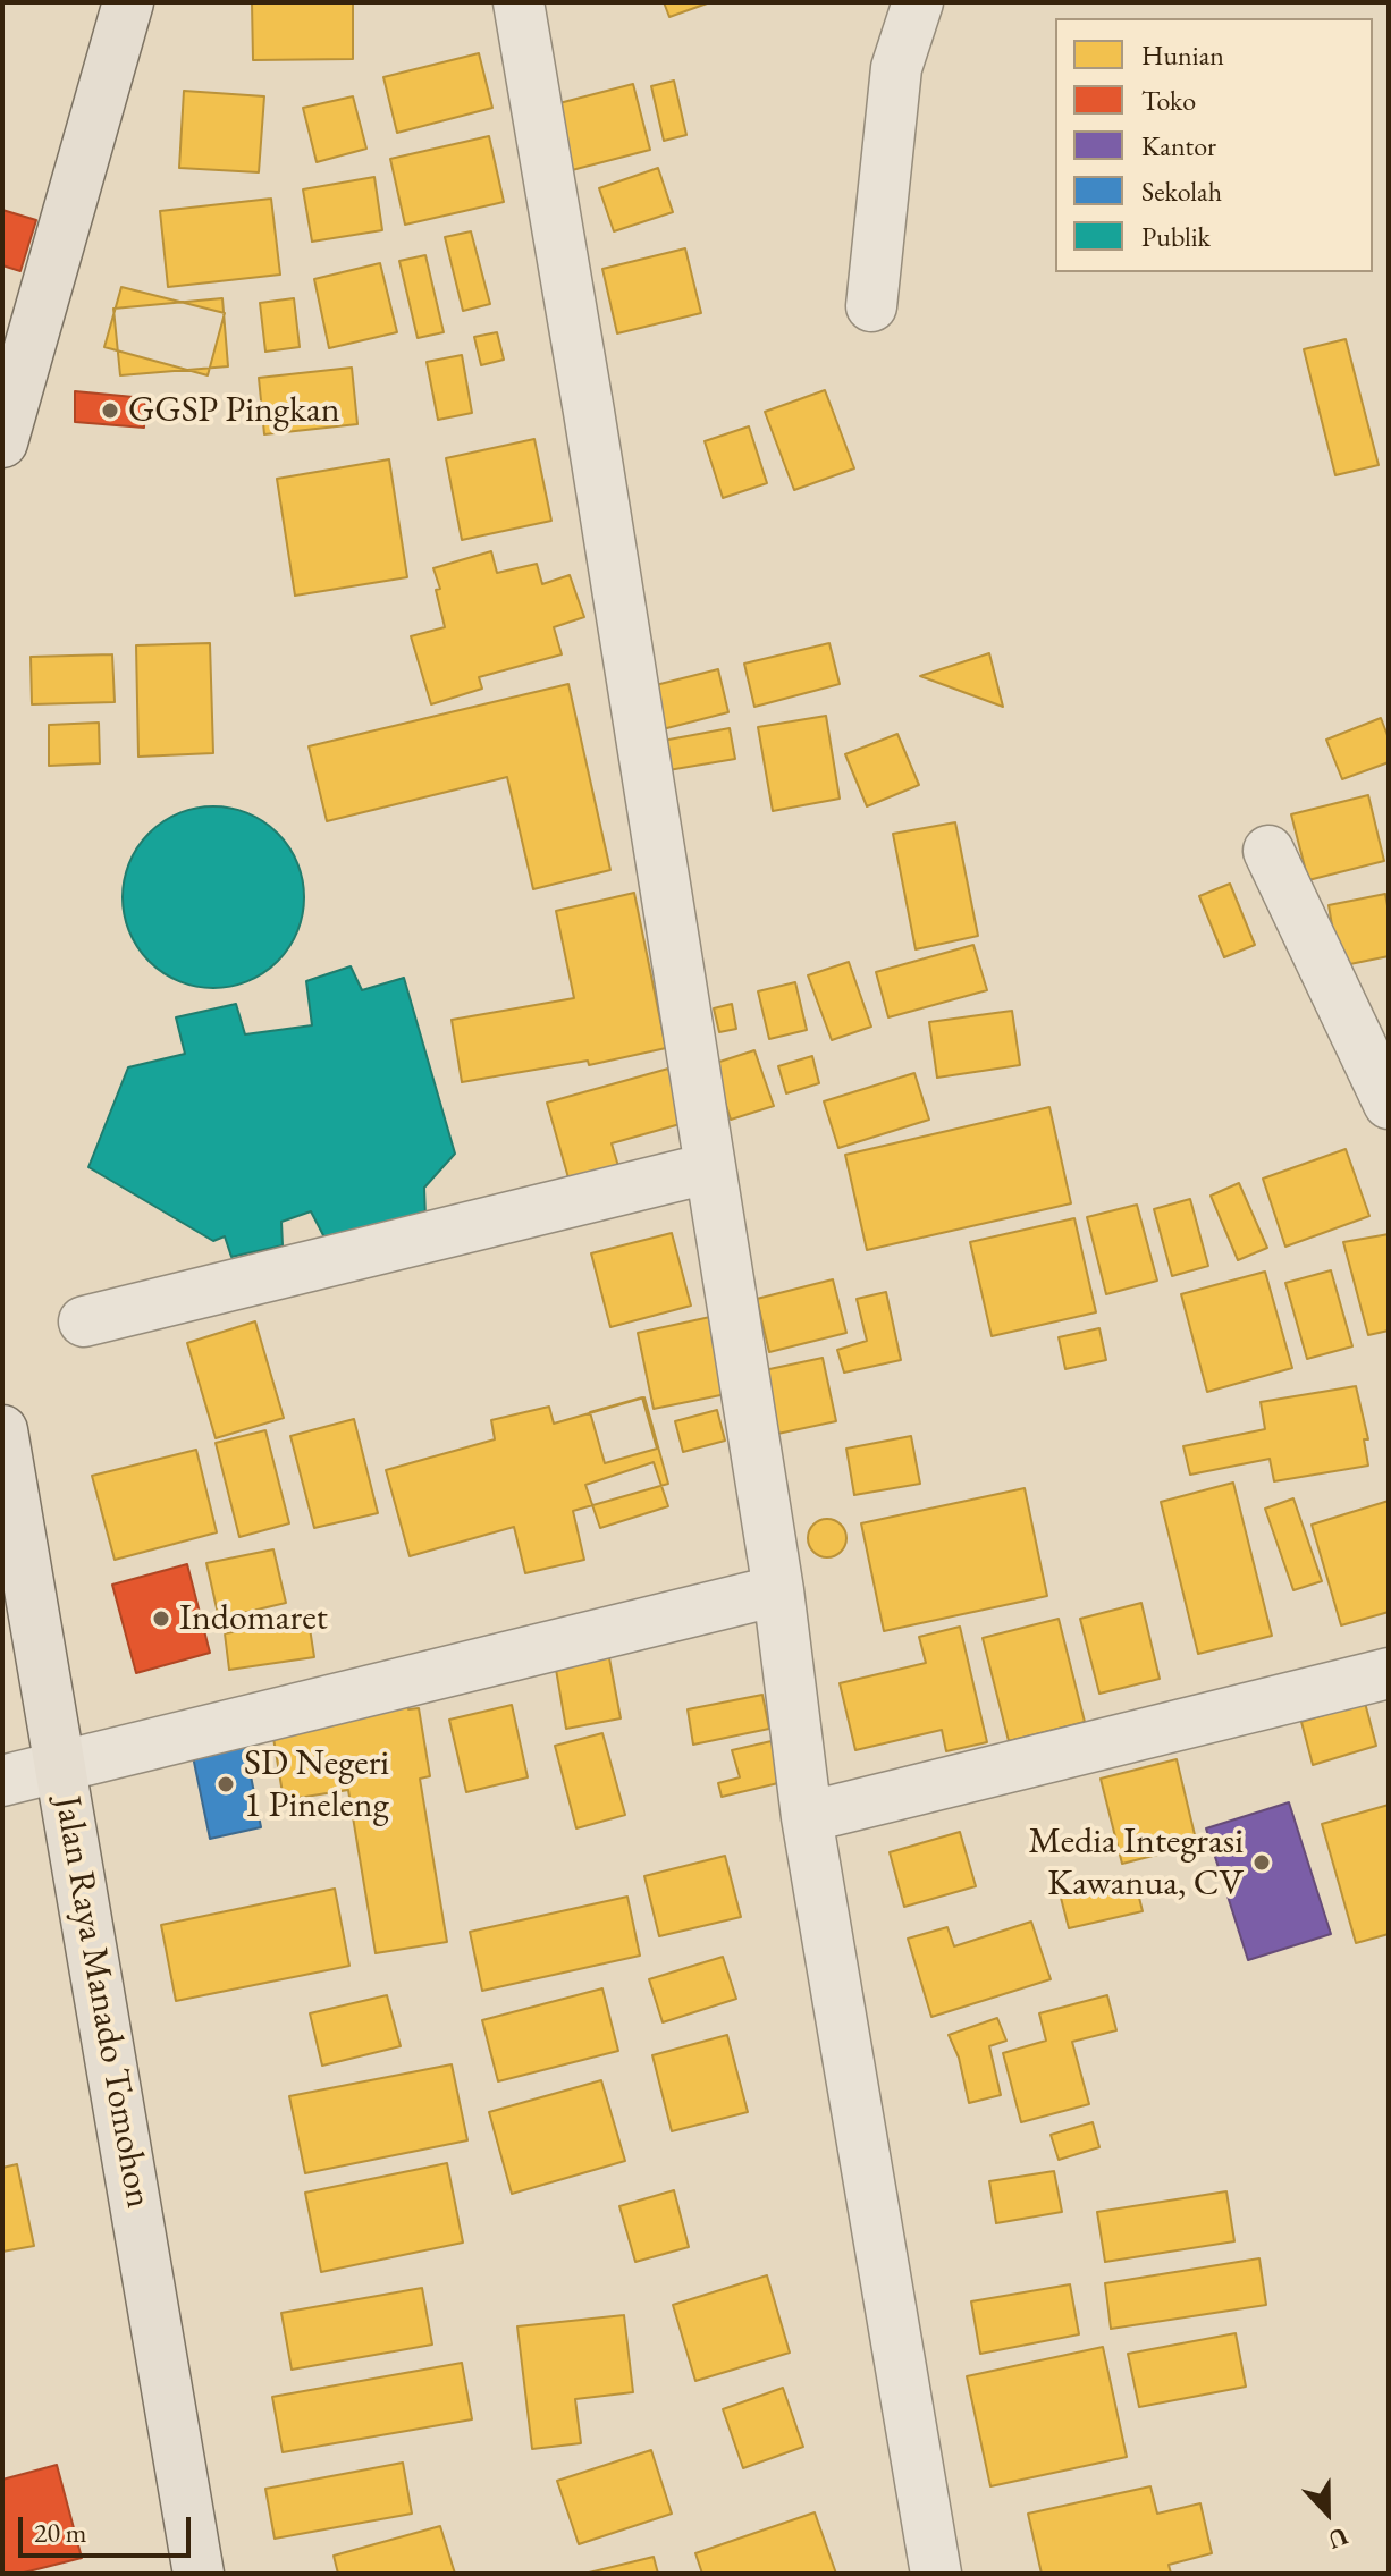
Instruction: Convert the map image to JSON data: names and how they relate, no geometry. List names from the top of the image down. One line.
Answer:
{"streets":{"highway":["Jalan Raya Manado Tomohon"]},"places":["GGSP Pingkan","Indomaret","SD Negeri 1 Pineleng","Media Integrasi Kawanua, CV"],"legend":["Hunian","Toko","Kantor","Sekolah","Publik"],"scale_bar":"20 m","north":"bottom"}
